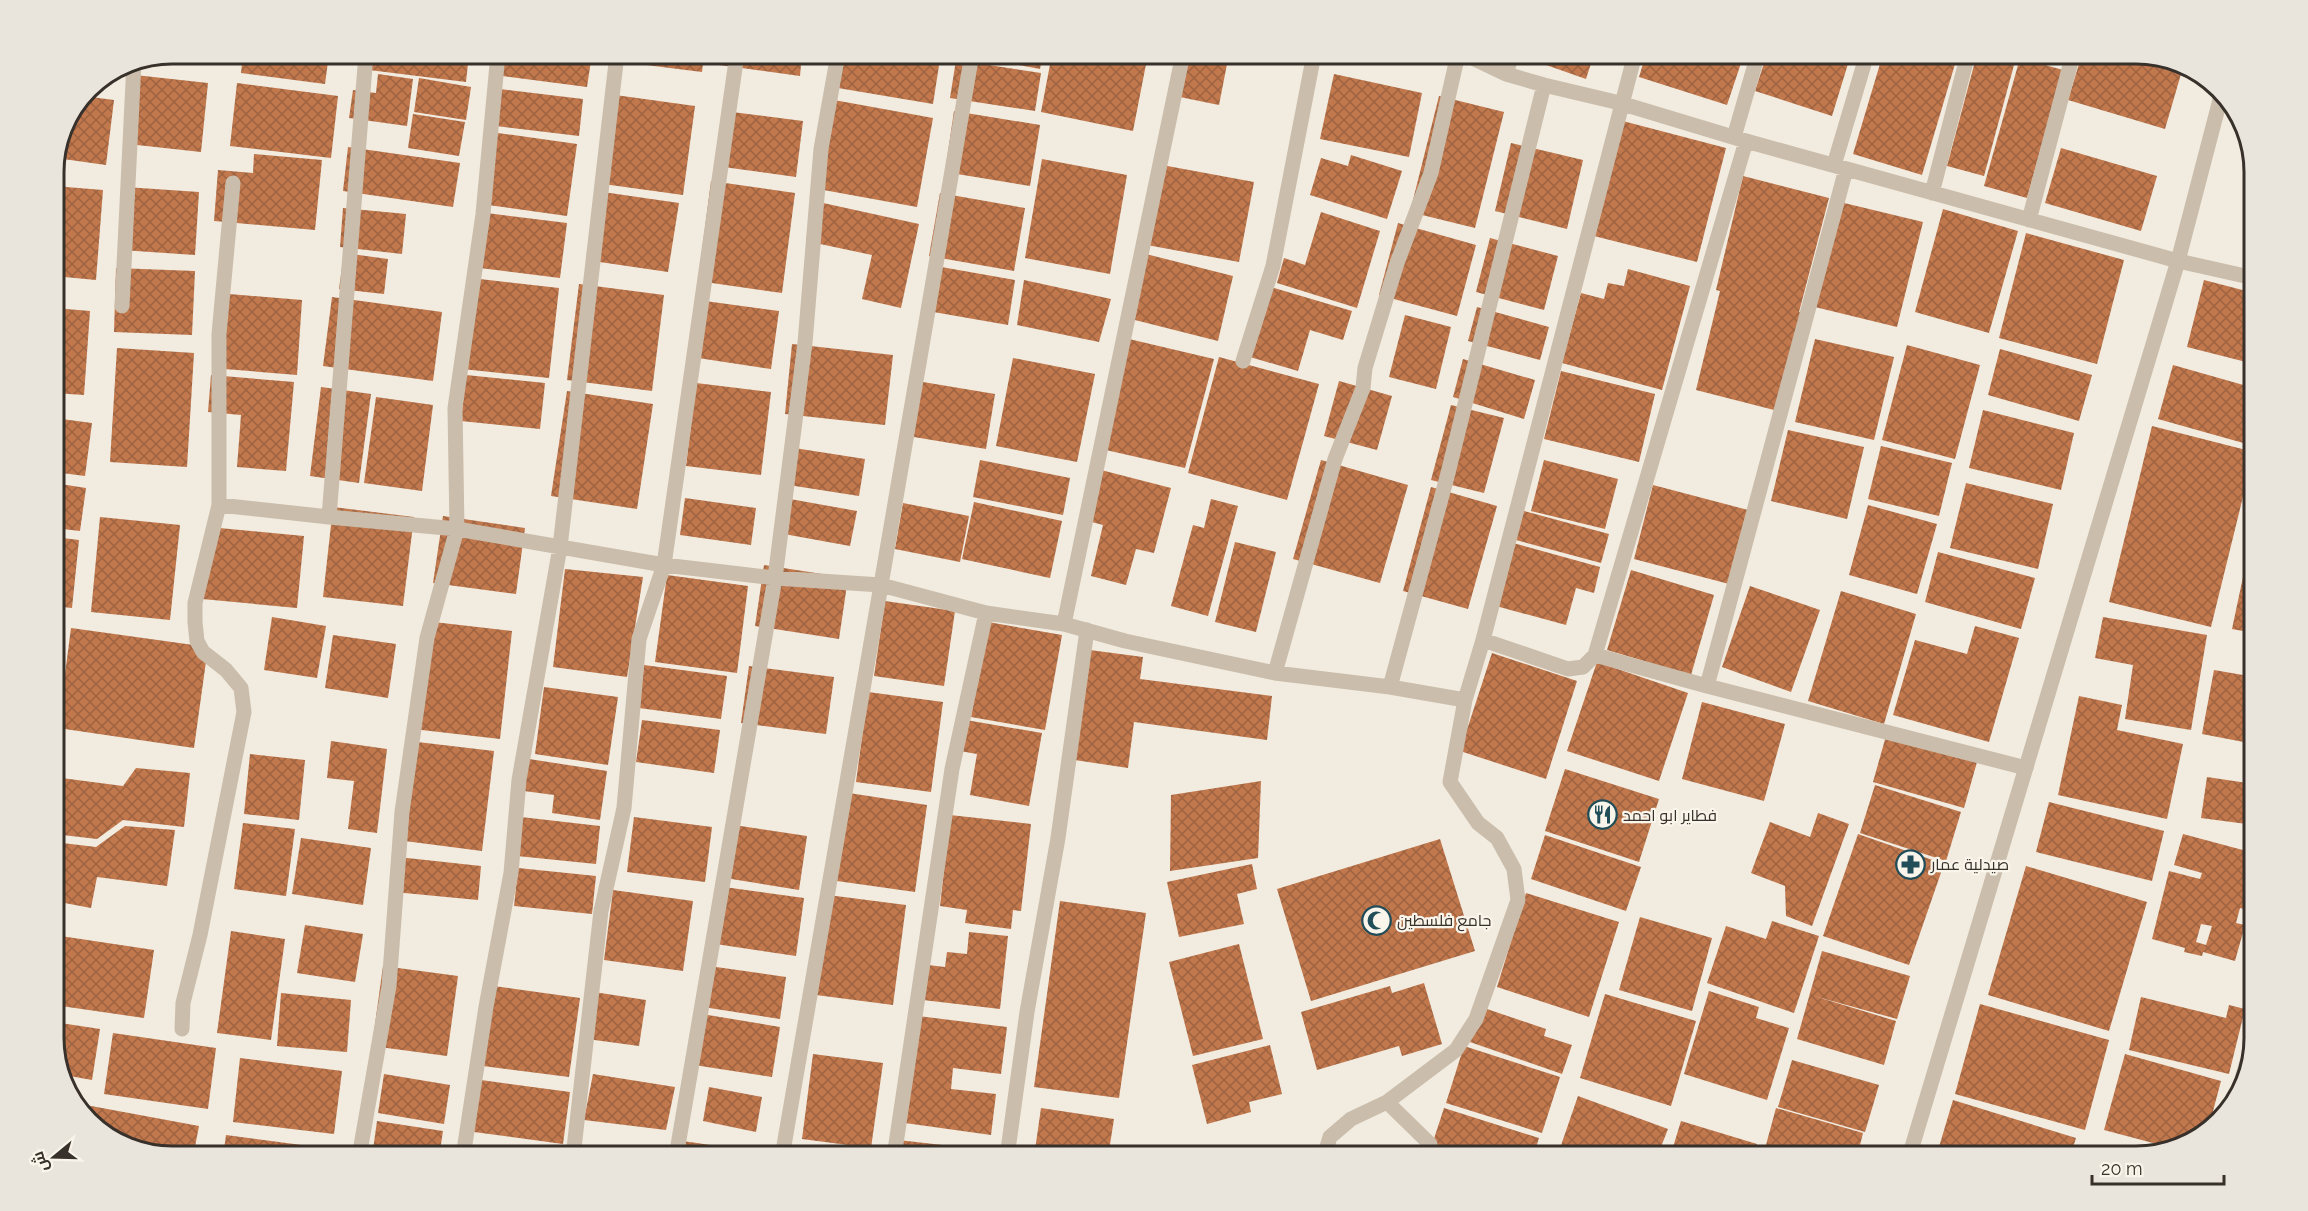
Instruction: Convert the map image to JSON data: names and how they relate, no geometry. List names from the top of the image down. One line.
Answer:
{"places":{"restaurant":["فطاير ابو احمد"],"pharmacy":["صيدلية عمار"],"mosque":["جامع فلسطين"]},"scale_bar":"20 m","north":"left"}
